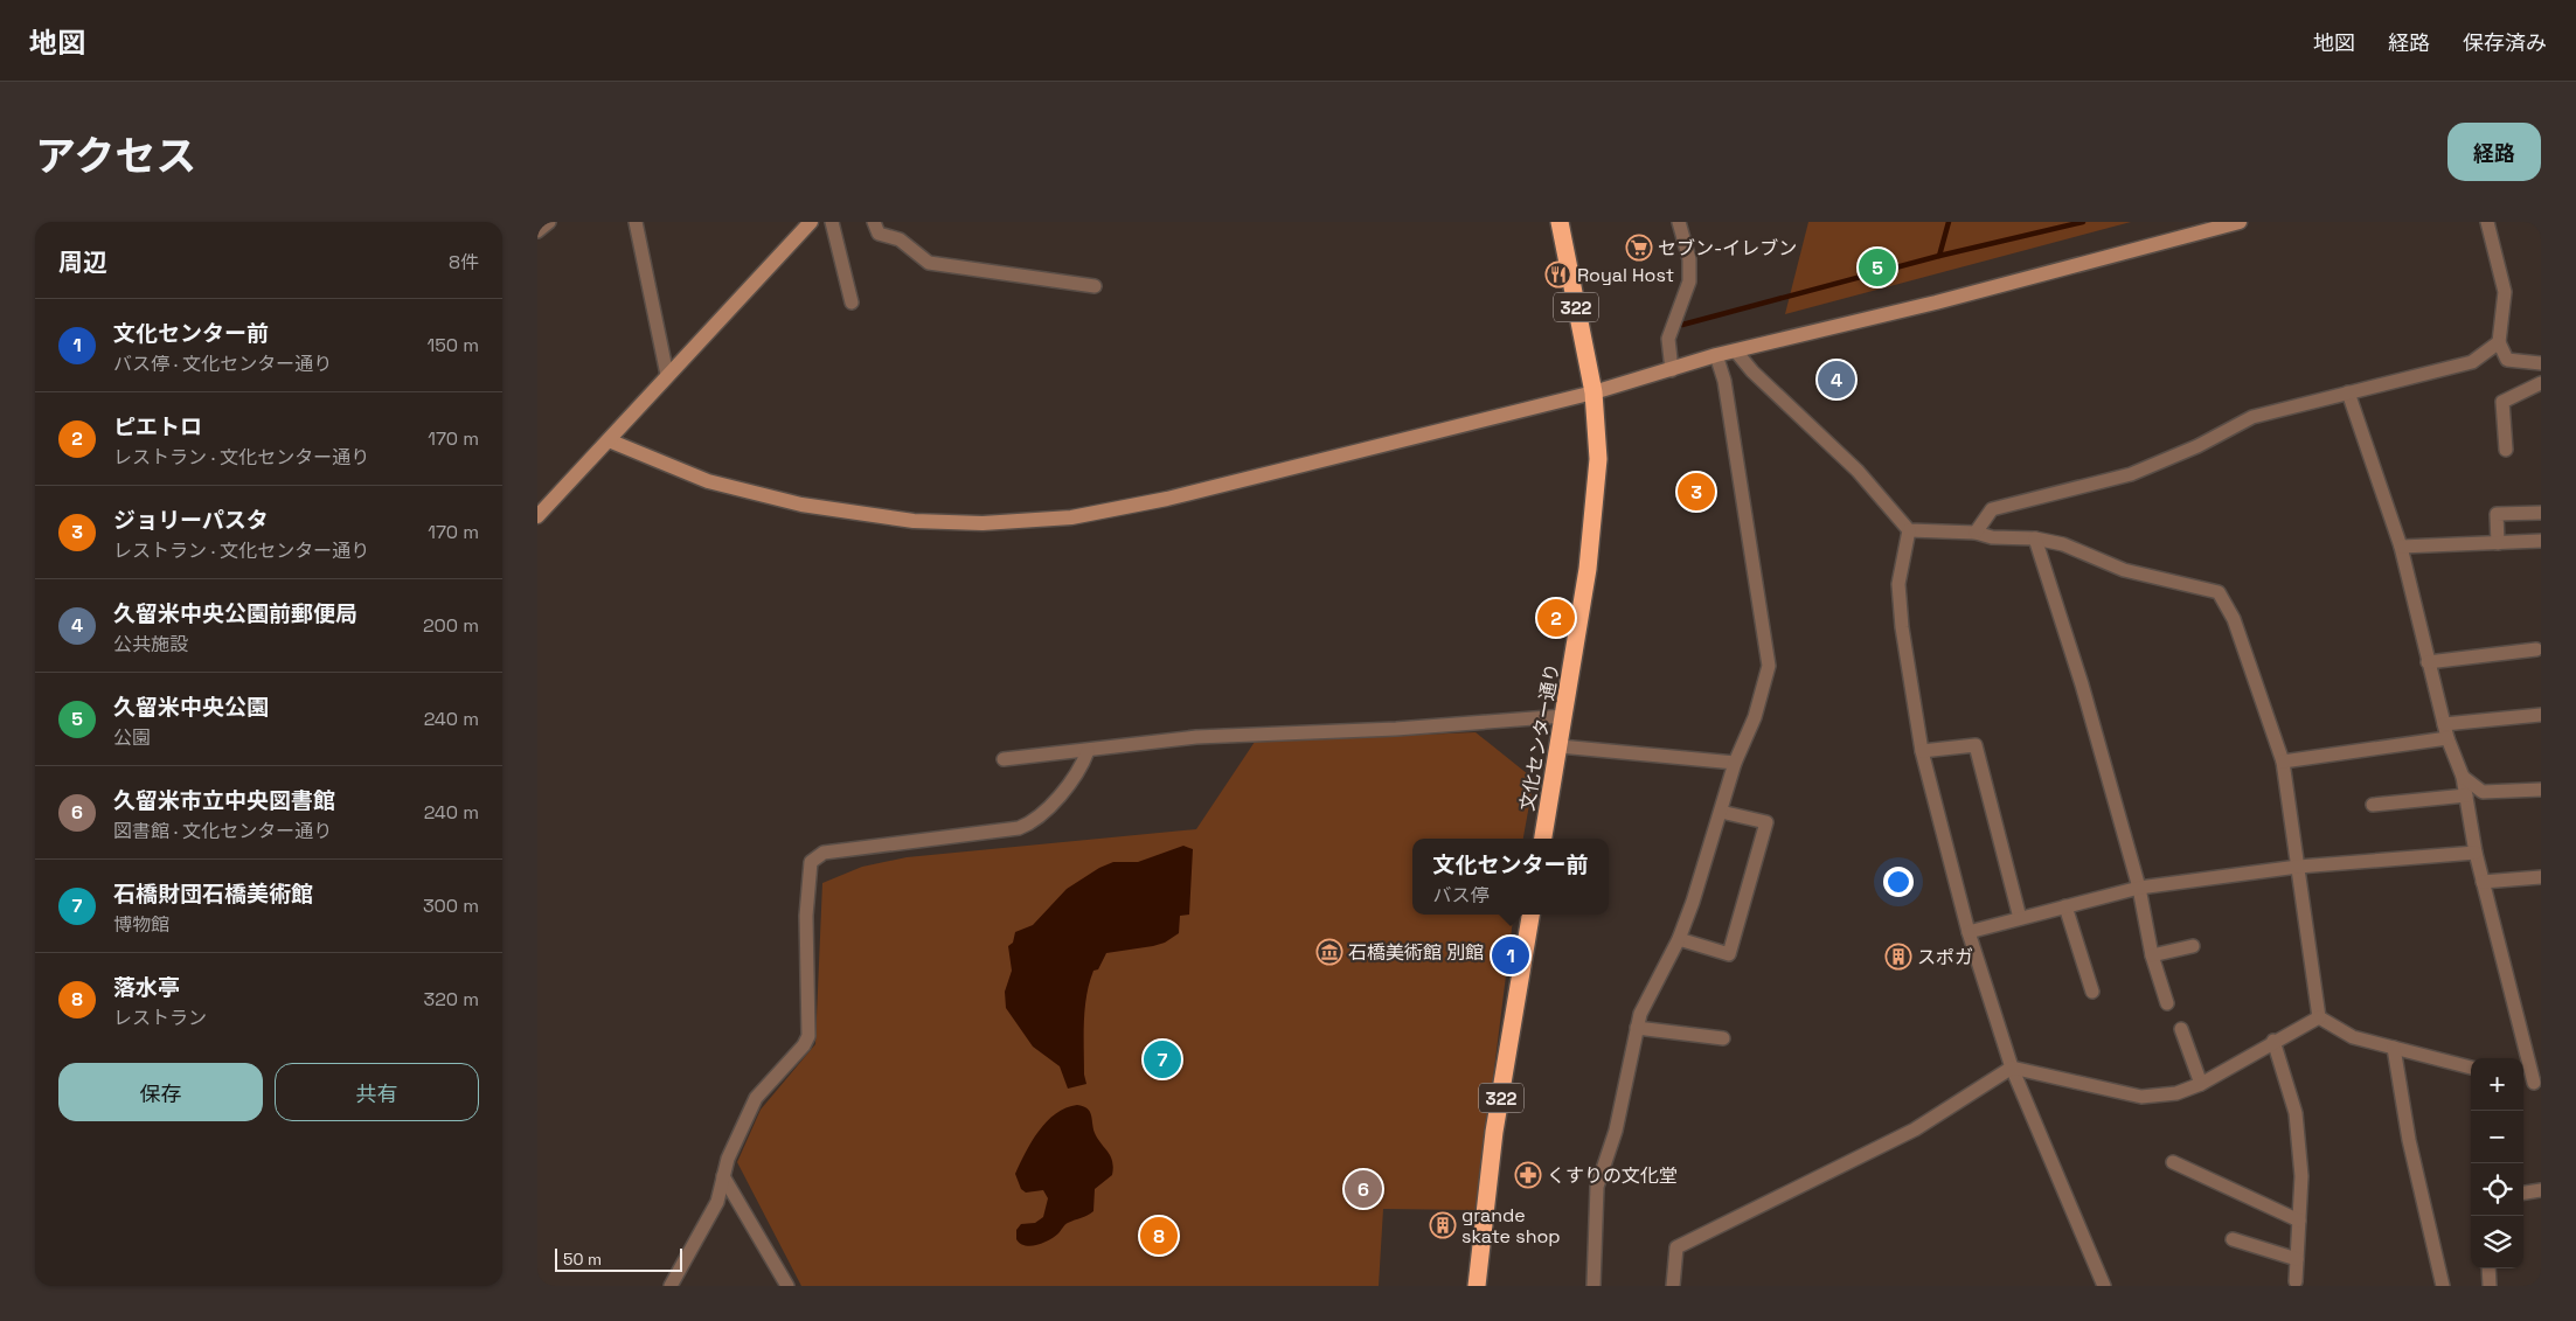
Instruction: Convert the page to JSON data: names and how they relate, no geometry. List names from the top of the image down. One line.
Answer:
{"streets":{"highway":["322","文化センター通り"]},"places":{"supermarket":["セブン-イレブン"],"restaurant":["Royal Host"],"museum":["石橋美術館 別館"],"building":["スポガ","grande skate shop"],"pharmacy":["くすりの文化堂"]},"scale_bar":"50 m","page":{"header":"地図","nav":["地図","経路","保存済み"],"title":"アクセス","buttons":["経路",["保存","共有"]],"heading":["周辺","8件"],"pins":["5","4","3","2","1","7","6","8"],"list":[{"mark":"1","name":"文化センター前","note":"バス停 · 文化センター通り","value":"150 m"},{"mark":"2","name":"ピエトロ","note":"レストラン · 文化センター通り","value":"170 m"},{"mark":"3","name":"ジョリーパスタ","note":"レストラン · 文化センター通り","value":"170 m"},{"mark":"4","name":"久留米中央公園前郵便局","note":"公共施設","value":"200 m"},{"mark":"5","name":"久留米中央公園","note":"公園","value":"240 m"},{"mark":"6","name":"久留米市立中央図書館","note":"図書館 · 文化センター通り","value":"240 m"},{"mark":"7","name":"石橋財団石橋美術館","note":"博物館","value":"300 m"},{"mark":"8","name":"落水亭","note":"レストラン","value":"320 m"}],"popup":["文化センター前","バス停"],"map_buttons":["+","−"],"scale":"50 m"}}
